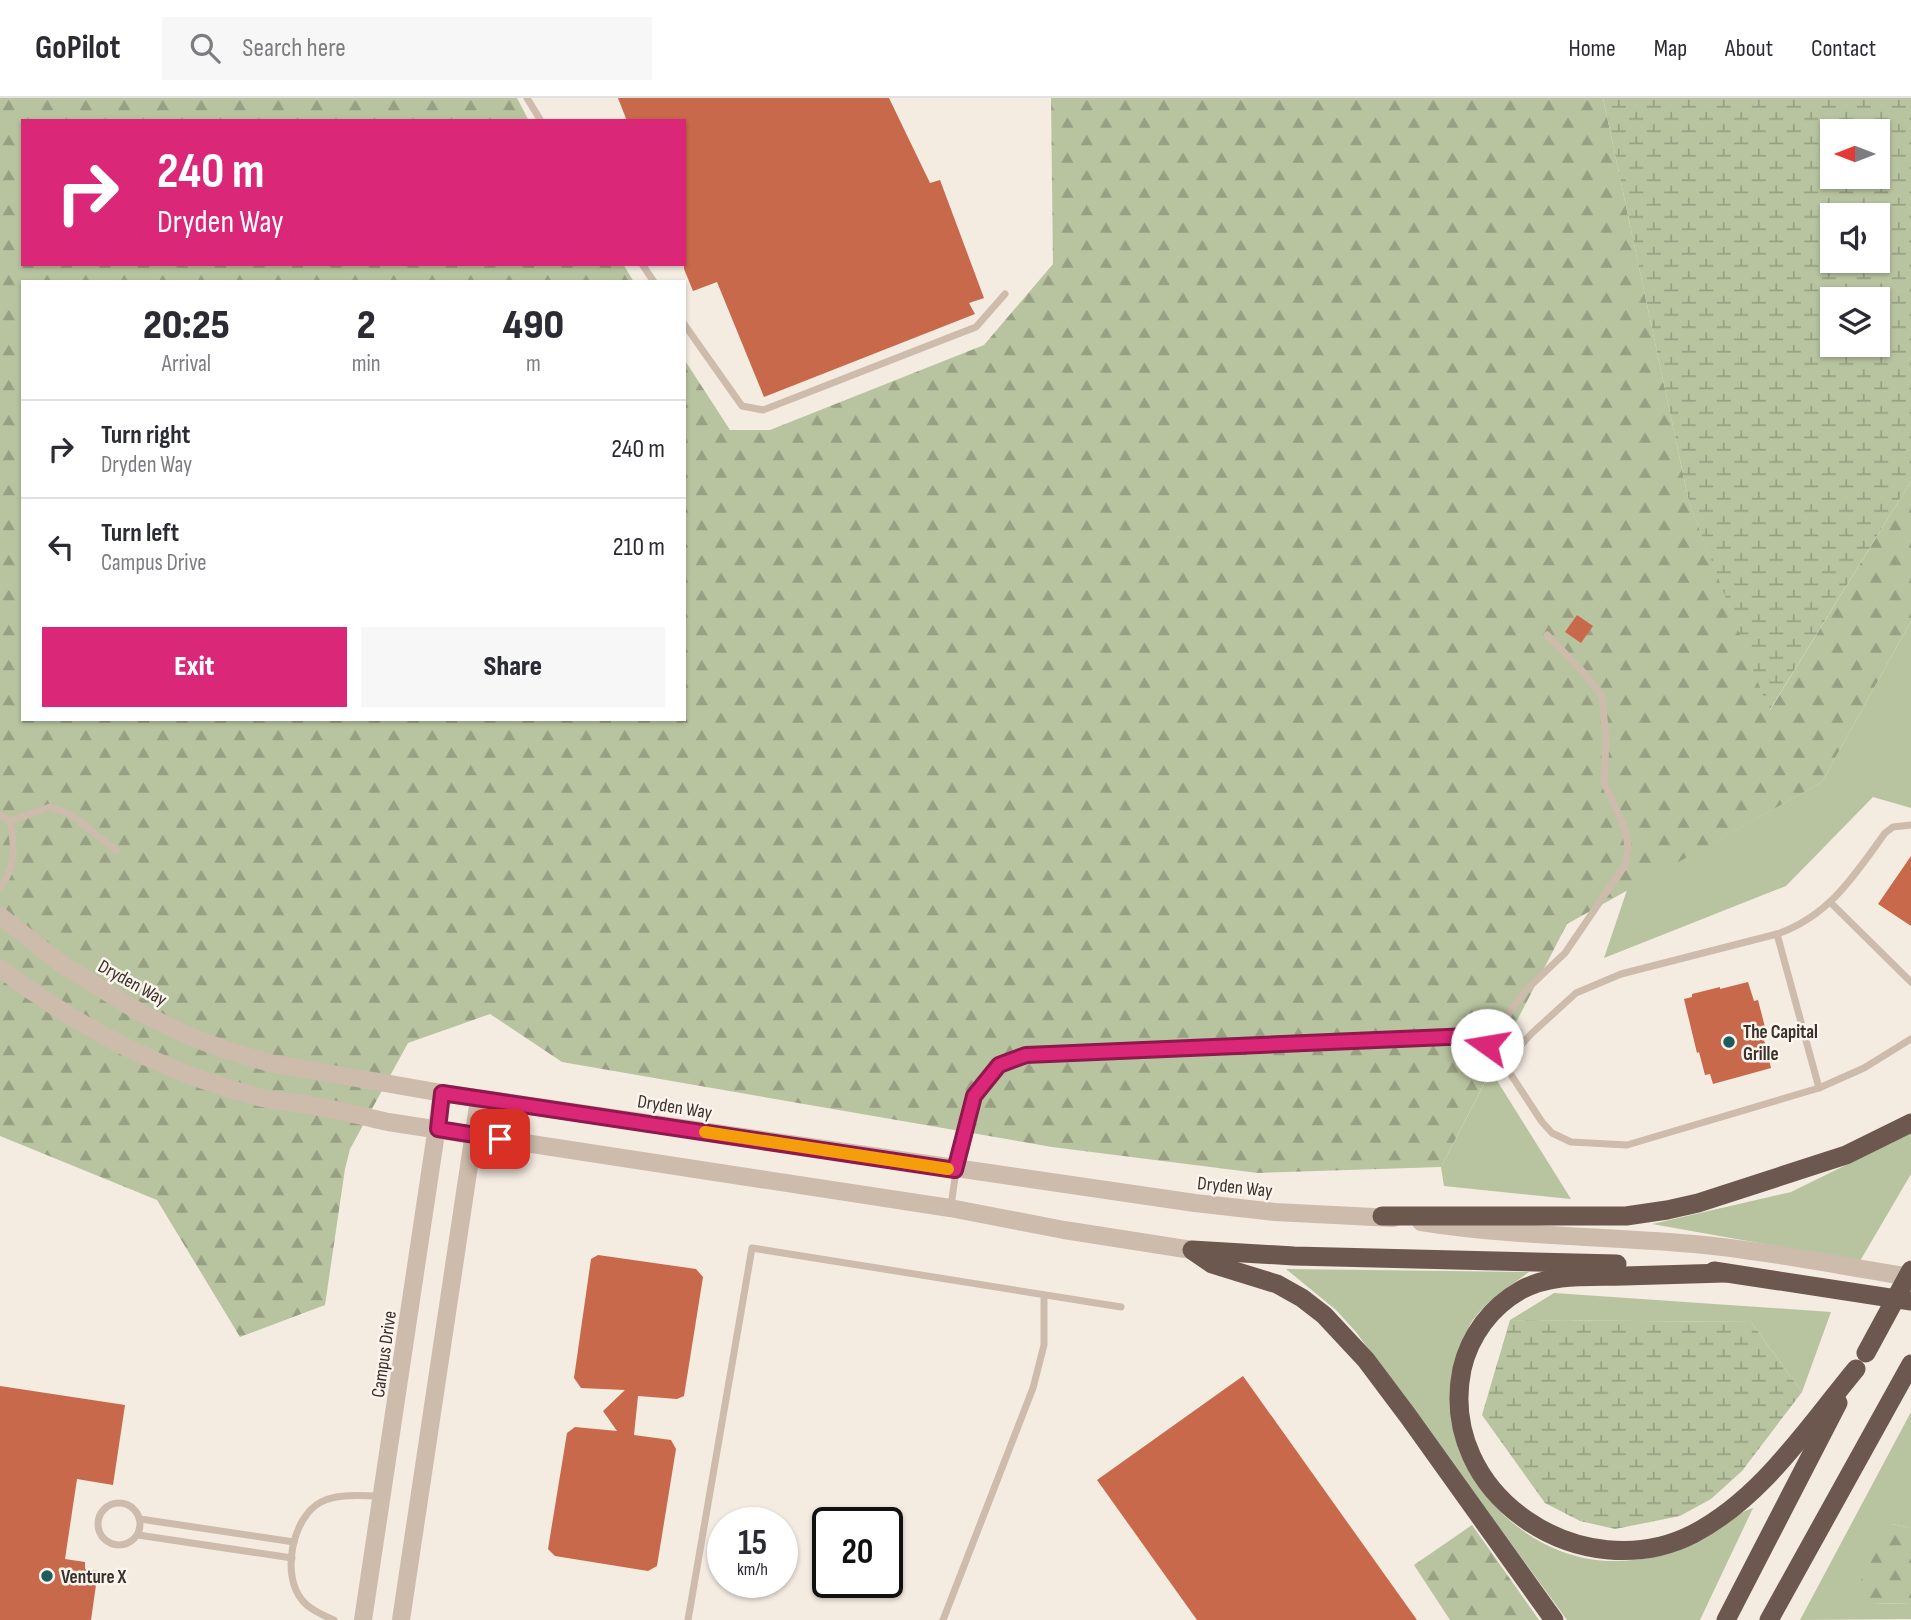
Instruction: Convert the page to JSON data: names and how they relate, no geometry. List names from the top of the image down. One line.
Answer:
{"streets":{"street":["Dryden Way","Campus Drive"]},"crossings":[["Dryden Way","Campus Drive"]],"places":["The Capital Grille","Venture X"],"north":"left","page":{"header":"GoPilot","search":"Search here","nav":["Home","Map","About","Contact"],"turn":["240 m","Dryden Way"],"eta":["20:25","Arrival","2","min","490","m"],"list":[{"name":"Turn right","note":"Dryden Way","value":"240 m"},{"name":"Turn left","note":"Campus Drive","value":"210 m"}],"buttons":["Exit","Share"],"speed":"15 km/h","limit":"20"}}
